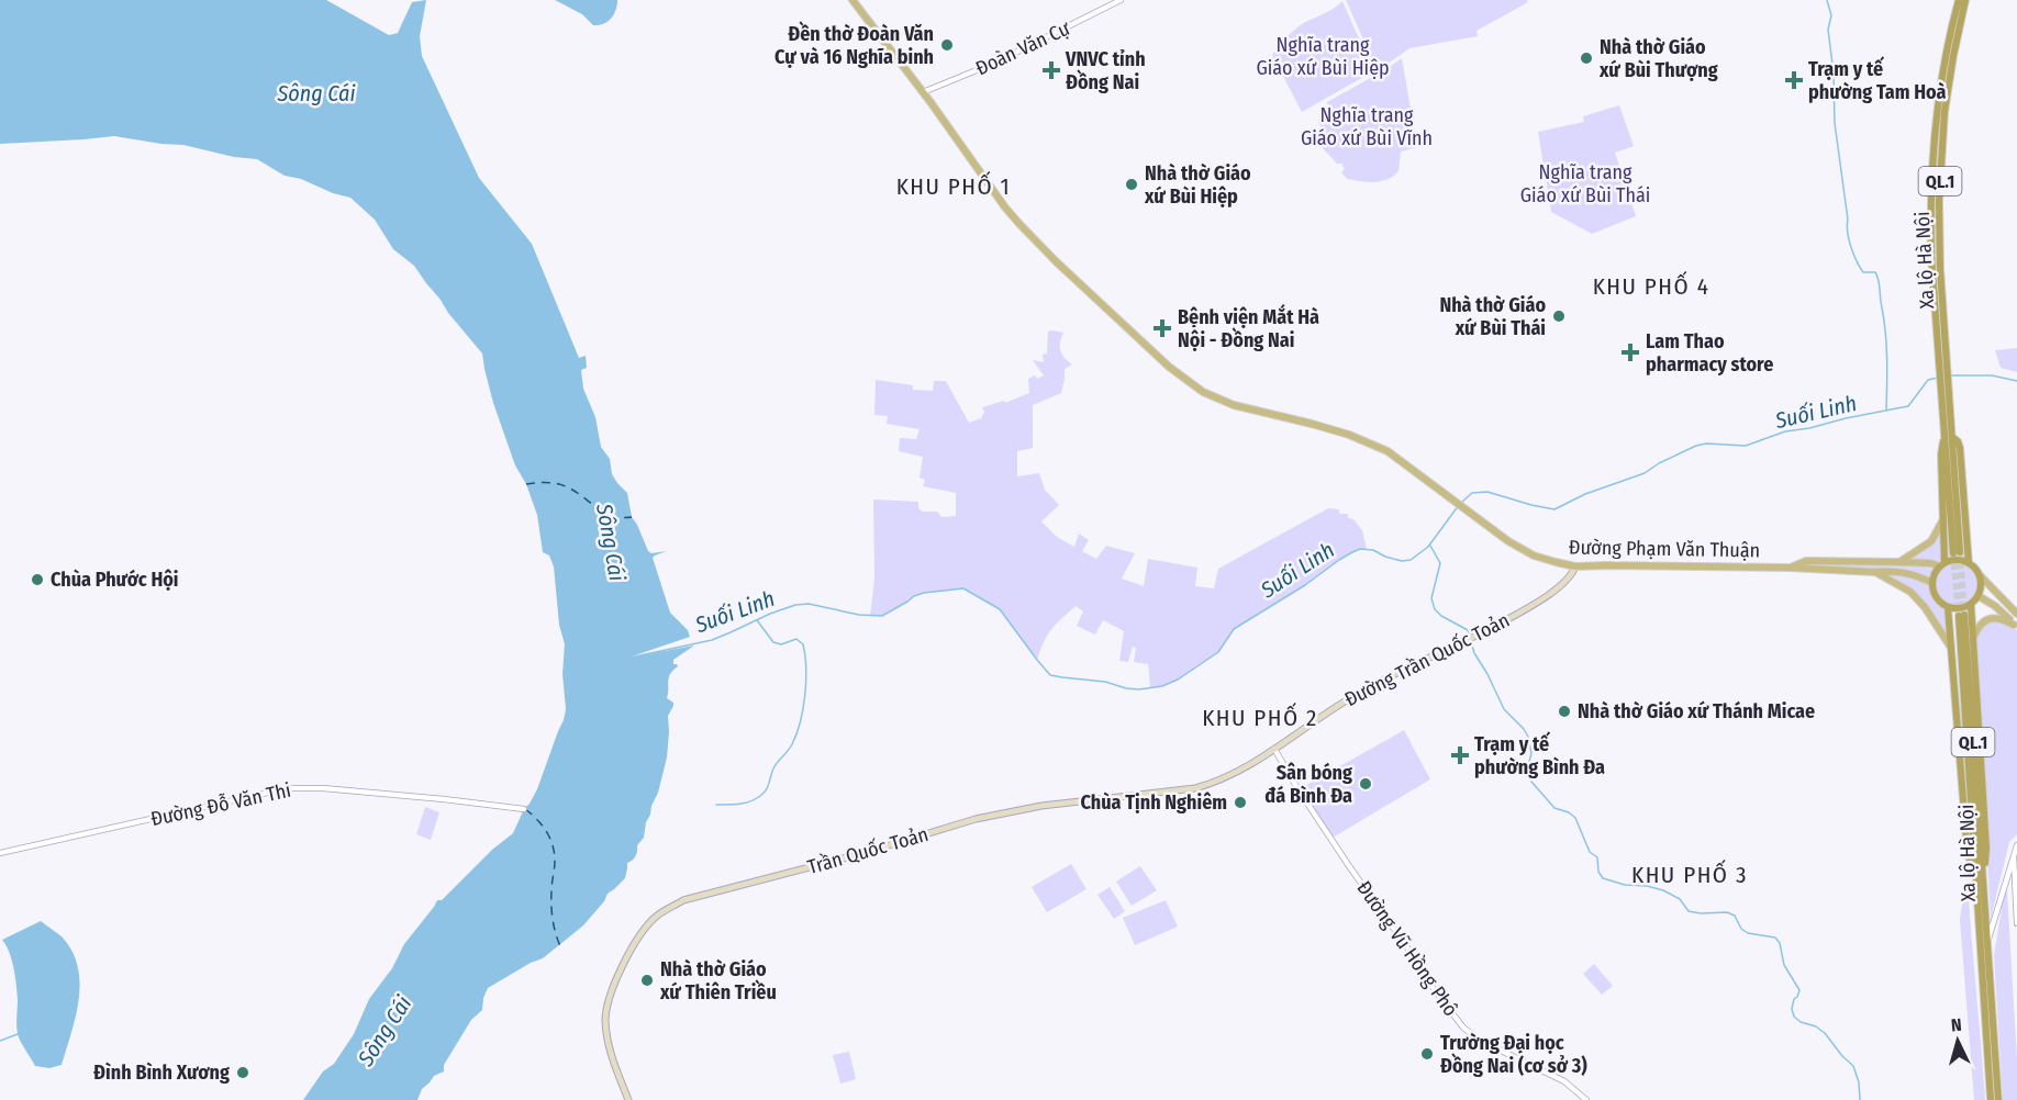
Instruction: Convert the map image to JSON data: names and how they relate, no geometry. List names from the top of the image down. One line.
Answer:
{"streets":{"highway":["QL.1","Xa lộ Hà Nội"],"main road":["Đường Phạm Văn Thuận","Đường Trần Quốc Toản","Trần Quốc Toản"],"street":["Đoàn Văn Cự","Đường Đỗ Văn Thi","Đường Vũ Hồng Phô"]},"crossings":[["Đoàn Văn Cự","Đường Phạm Văn Thuận"],["QL.1","Xa lộ Hà Nội"],["QL.1","Đường Phạm Văn Thuận"],["Xa lộ Hà Nội","Đường Phạm Văn Thuận"],["Đường Phạm Văn Thuận","Đường Trần Quốc Toản"],["Đường Trần Quốc Toản","Trần Quốc Toản"],["Đường Trần Quốc Toản","Đường Vũ Hồng Phô"],["Trần Quốc Toản","Đường Vũ Hồng Phô"]],"districts":["KHU PHỐ 1","KHU PHỐ 4","KHU PHỐ 2","KHU PHỐ 3"],"water":["Sông Cái","Suối Linh"],"parks":["Nghĩa trang Giáo xứ Bùi Hiệp","Nghĩa trang Giáo xứ Bùi Vĩnh","Nghĩa trang Giáo xứ Bùi Thái"],"places":{"other":["Đền thờ Đoàn Văn Cự và 16 Nghĩa binh","Nhà thờ Giáo xứ Bùi Thượng","Nhà thờ Giáo xứ Bùi Hiệp","Nhà thờ Giáo xứ Bùi Thái","Chùa Phước Hội","Nhà thờ Giáo xứ Thánh Micae","Sân bóng đá Bình Đa","Chùa Tịnh Nghiêm","Nhà thờ Giáo xứ Thiên Triều","Trường Đại học Đồng Nai (cơ sở 3)","Đình Bình Xương"],"health":["VNVC tỉnh Đồng Nai","Trạm y tế phường Tam Hoà","Bệnh viện Mắt Hà Nội - Đồng Nai","Lam Thao pharmacy store","Trạm y tế phường Bình Đa"]},"north":"top"}
